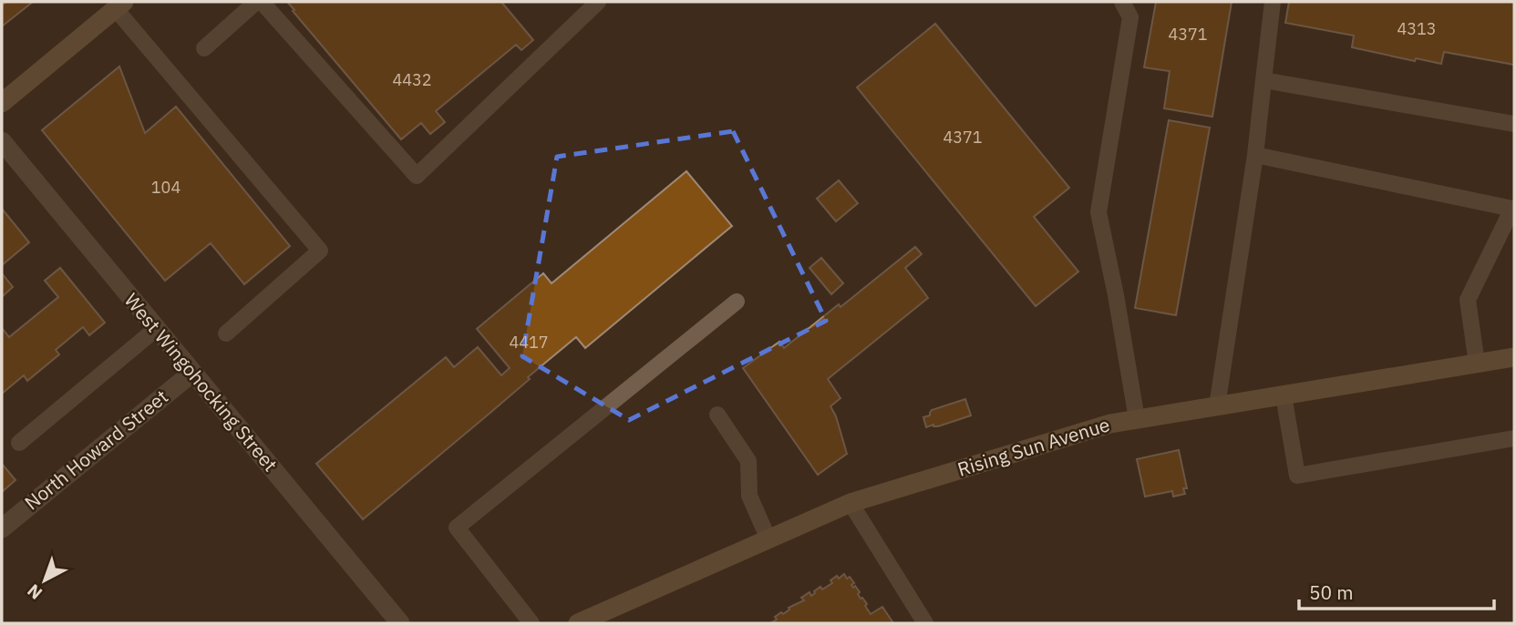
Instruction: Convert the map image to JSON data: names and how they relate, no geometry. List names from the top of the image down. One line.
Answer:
{"streets":{"street":["West Wingohocking Street","Rising Sun Avenue","North Howard Street"]},"crossings":[["West Wingohocking Street","North Howard Street"]],"house_numbers":["4313","4371","4432","4371","104","4417"],"scale_bar":"50 m","north":"bottom left"}
